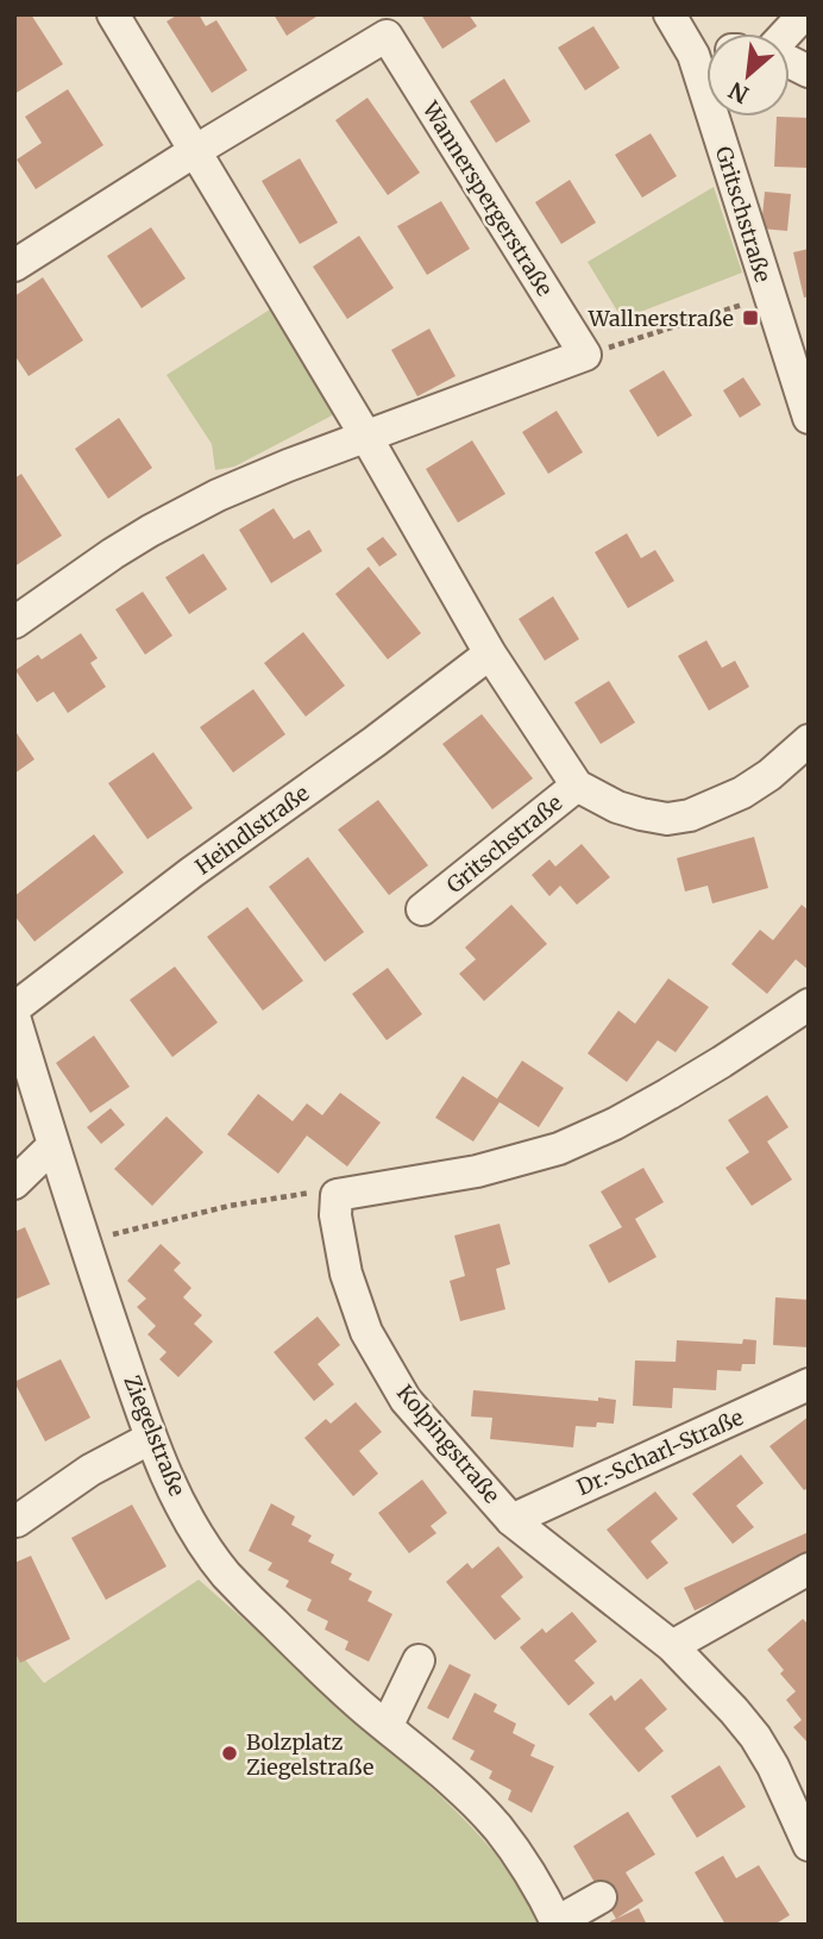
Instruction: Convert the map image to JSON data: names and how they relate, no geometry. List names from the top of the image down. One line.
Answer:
{"streets":{"street":["Wannerspergerstraße","Gritschstraße","Heindlstraße","Ziegelstraße","Kolpingstraße","Dr.-Scharl-Straße"]},"crossings":[["Kolpingstraße","Dr.-Scharl-Straße"]],"places":{"transit":["Wallnerstraße"],"other":["Bolzplatz Ziegelstraße"]},"north":"bottom left"}
